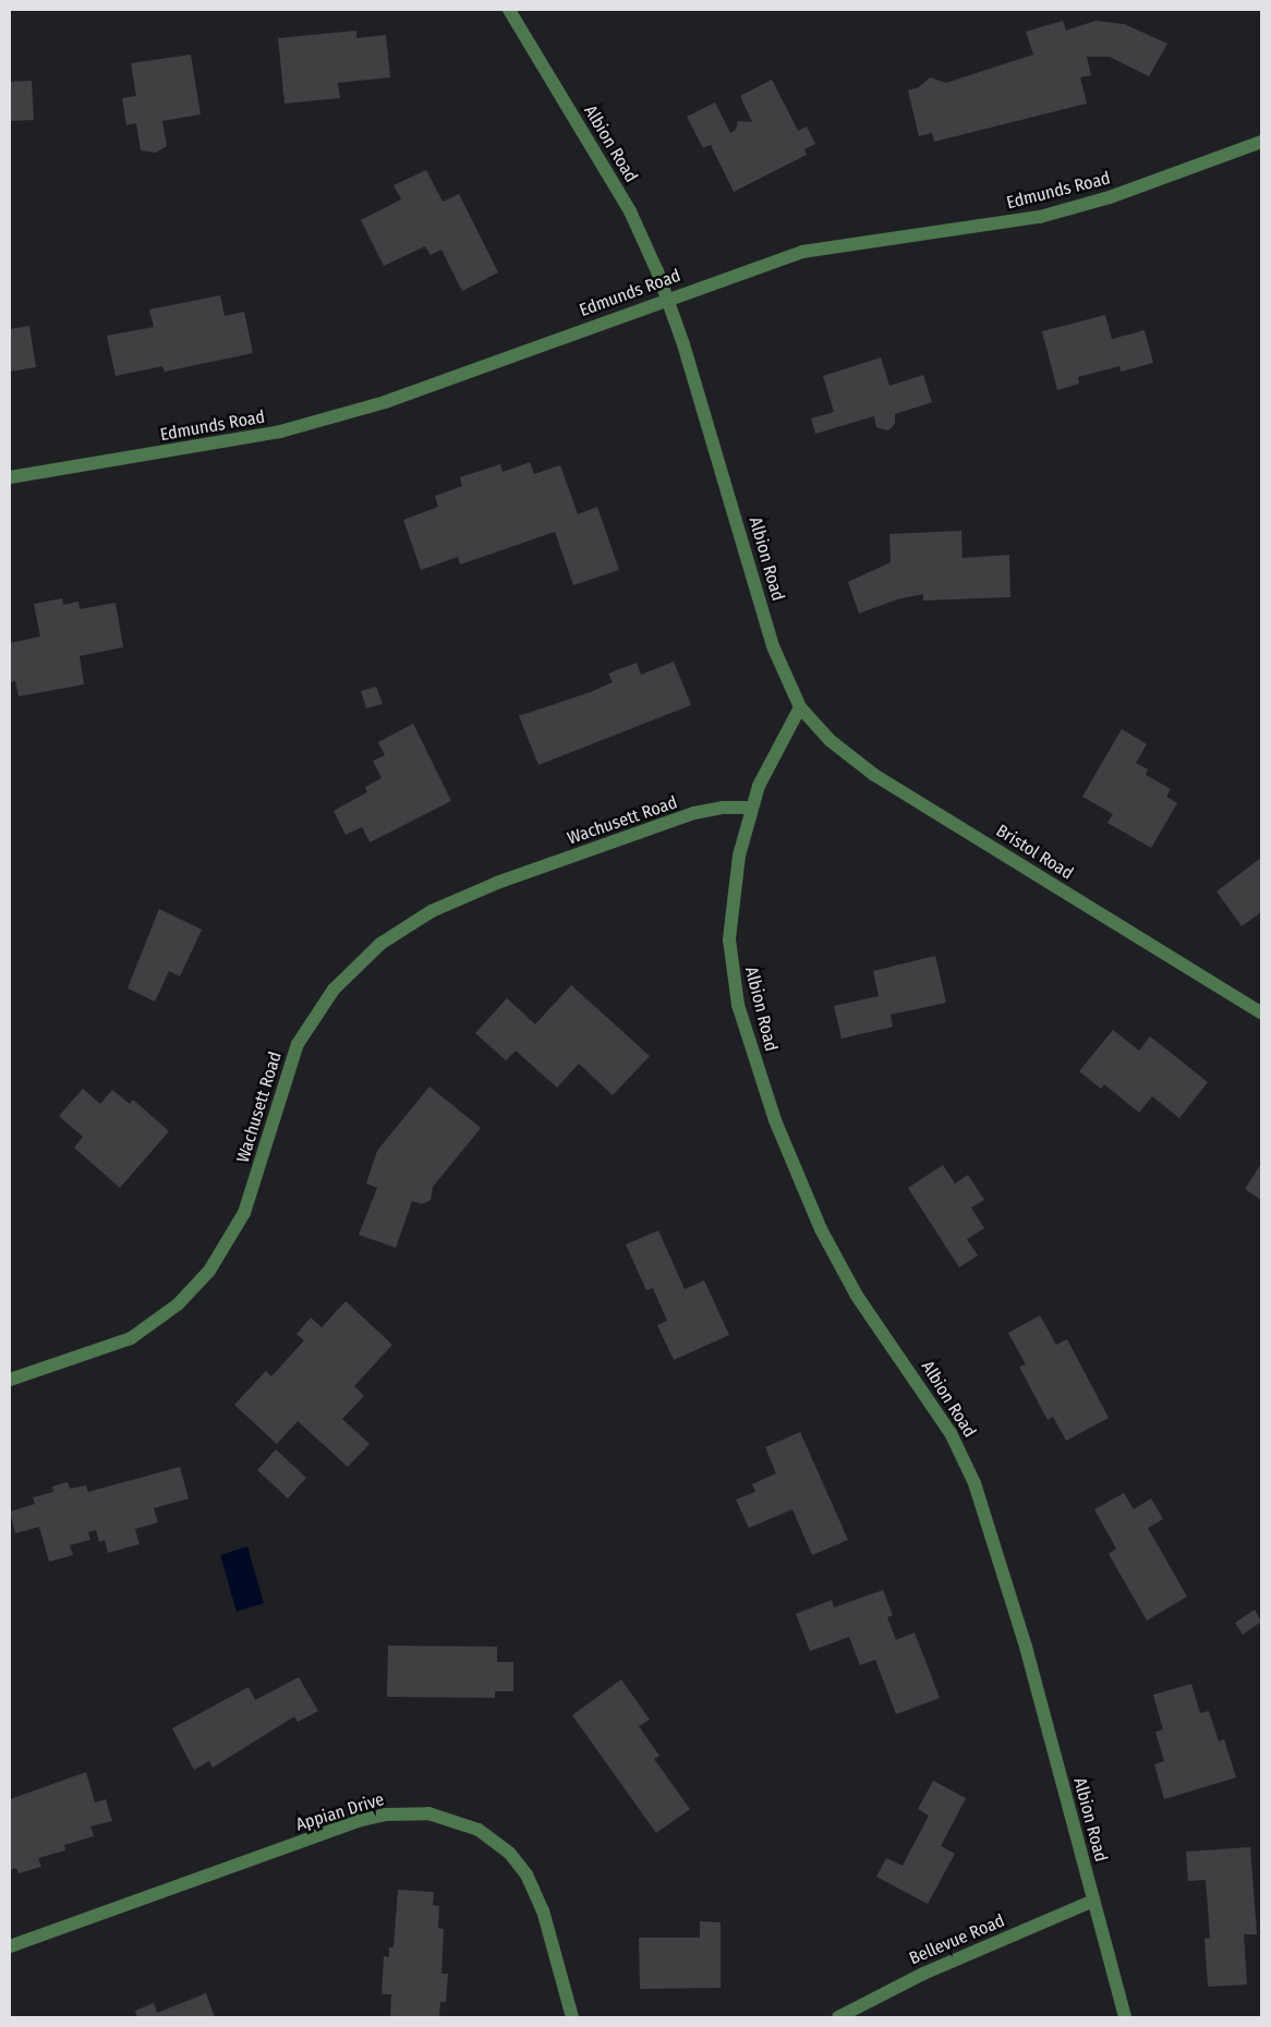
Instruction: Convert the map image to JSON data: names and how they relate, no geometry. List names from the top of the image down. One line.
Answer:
{"streets":{"street":["Albion Road","Edmunds Road","Wachusett Road","Bristol Road","Appian Drive","Bellevue Road"]},"crossings":[["Albion Road","Edmunds Road"],["Albion Road","Wachusett Road"],["Albion Road","Bristol Road"],["Albion Road","Bellevue Road"]]}
